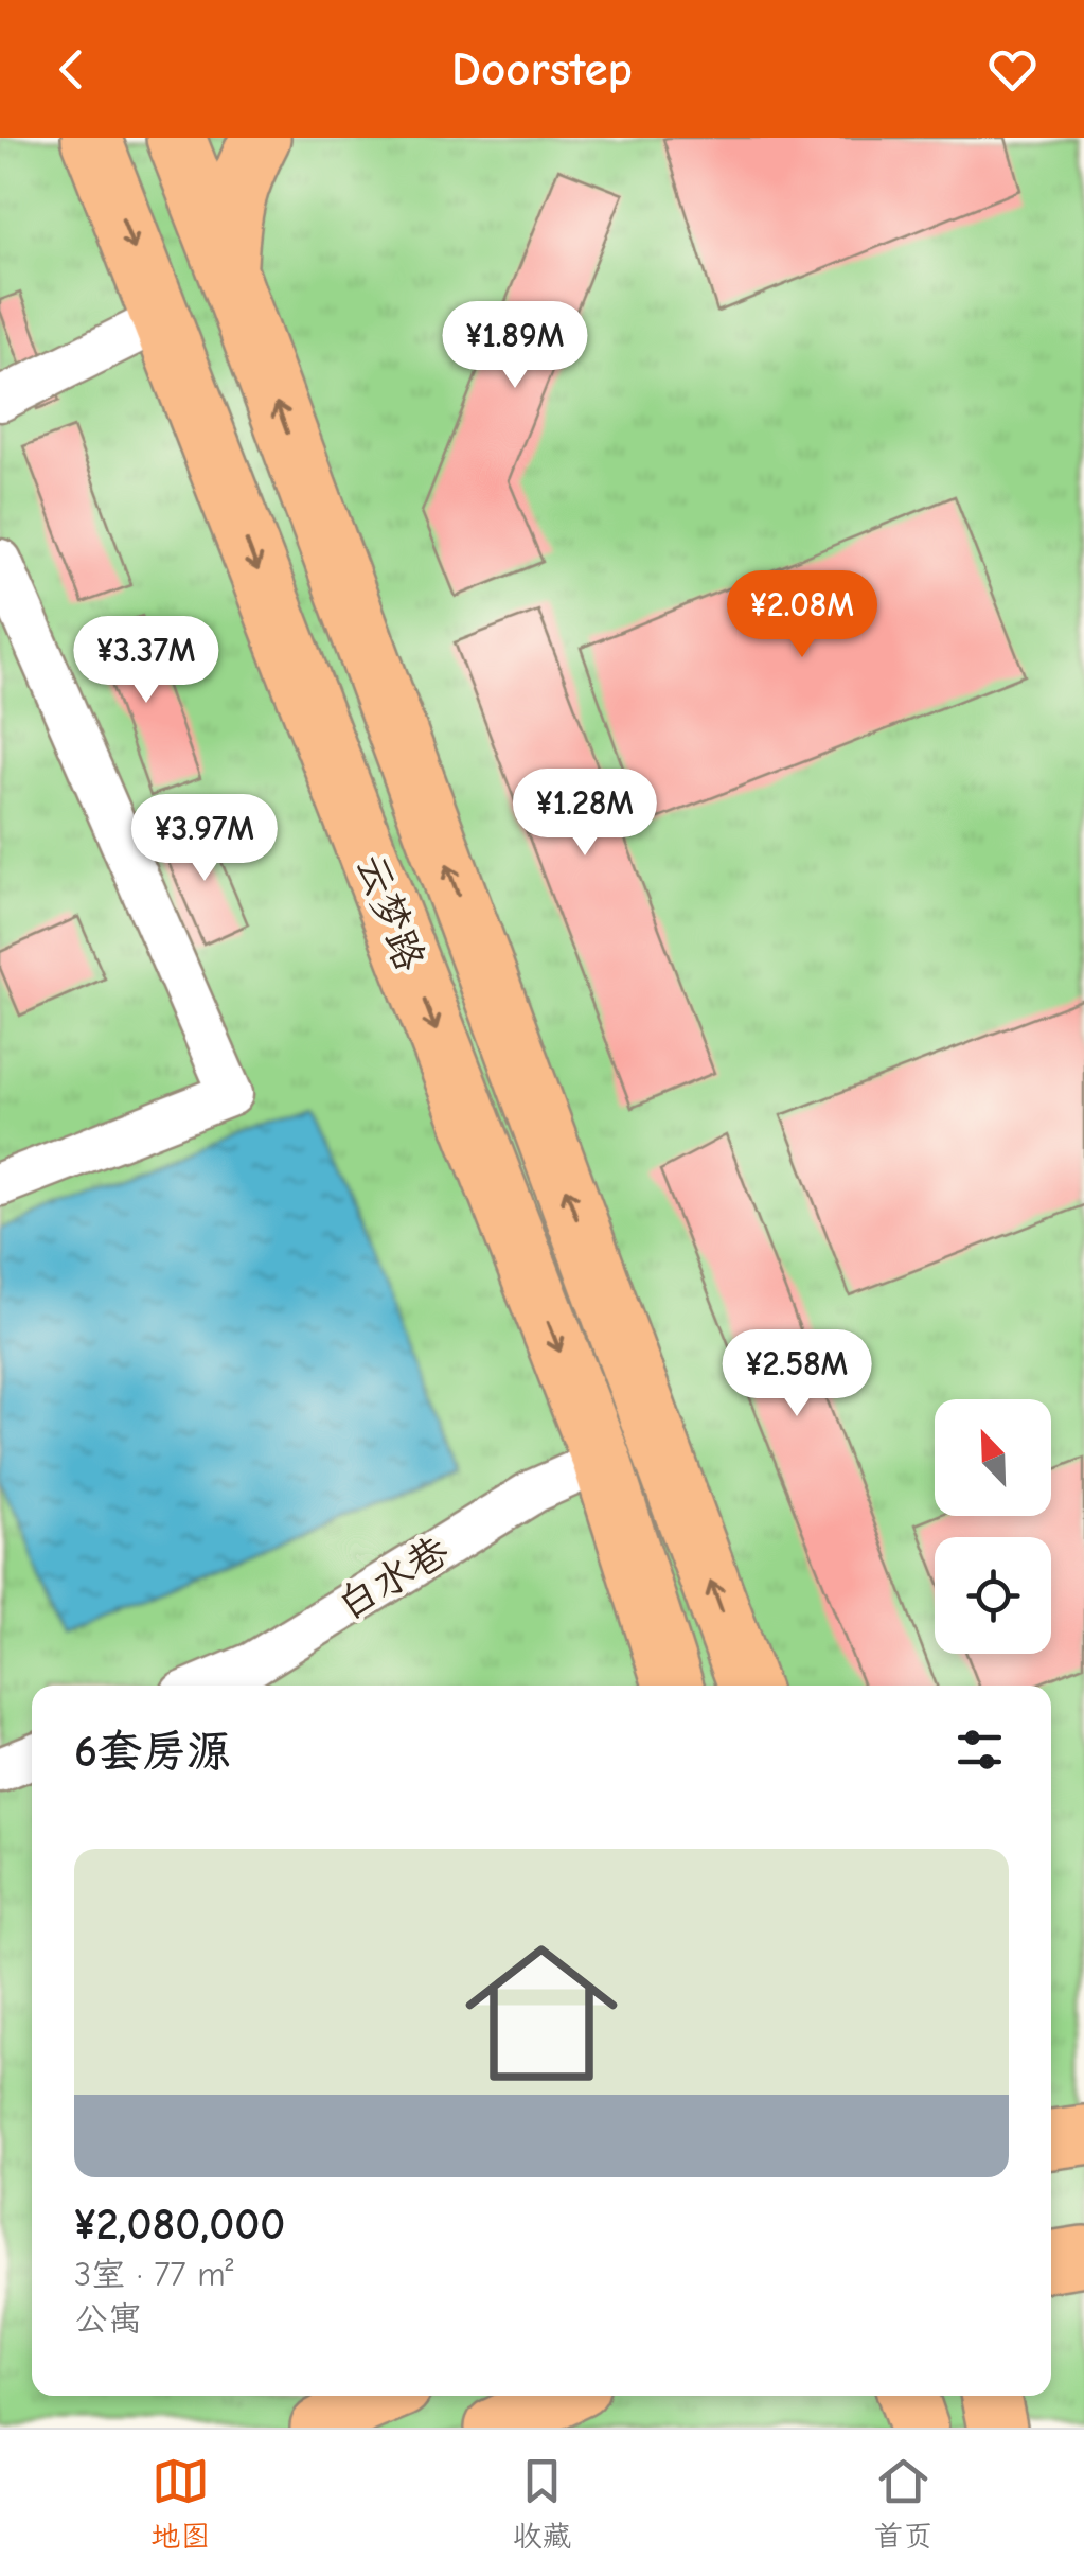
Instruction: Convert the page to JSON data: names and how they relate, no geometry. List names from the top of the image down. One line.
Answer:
{"streets":{"main road":["云梦路"],"street":["白水巷"]},"crossings":[["云梦路","白水巷"]],"north":"top left","page":{"header":"Doorstep","price":["¥1.89M","¥2.08M","¥3.37M","¥1.28M","¥3.97M","¥2.58M"],"heading":"6套房源","list":[{"name":"¥2,080,000","note":"3室 · 77 m² · 公寓"}],"tabs":["地图","收藏","首页"]}}
